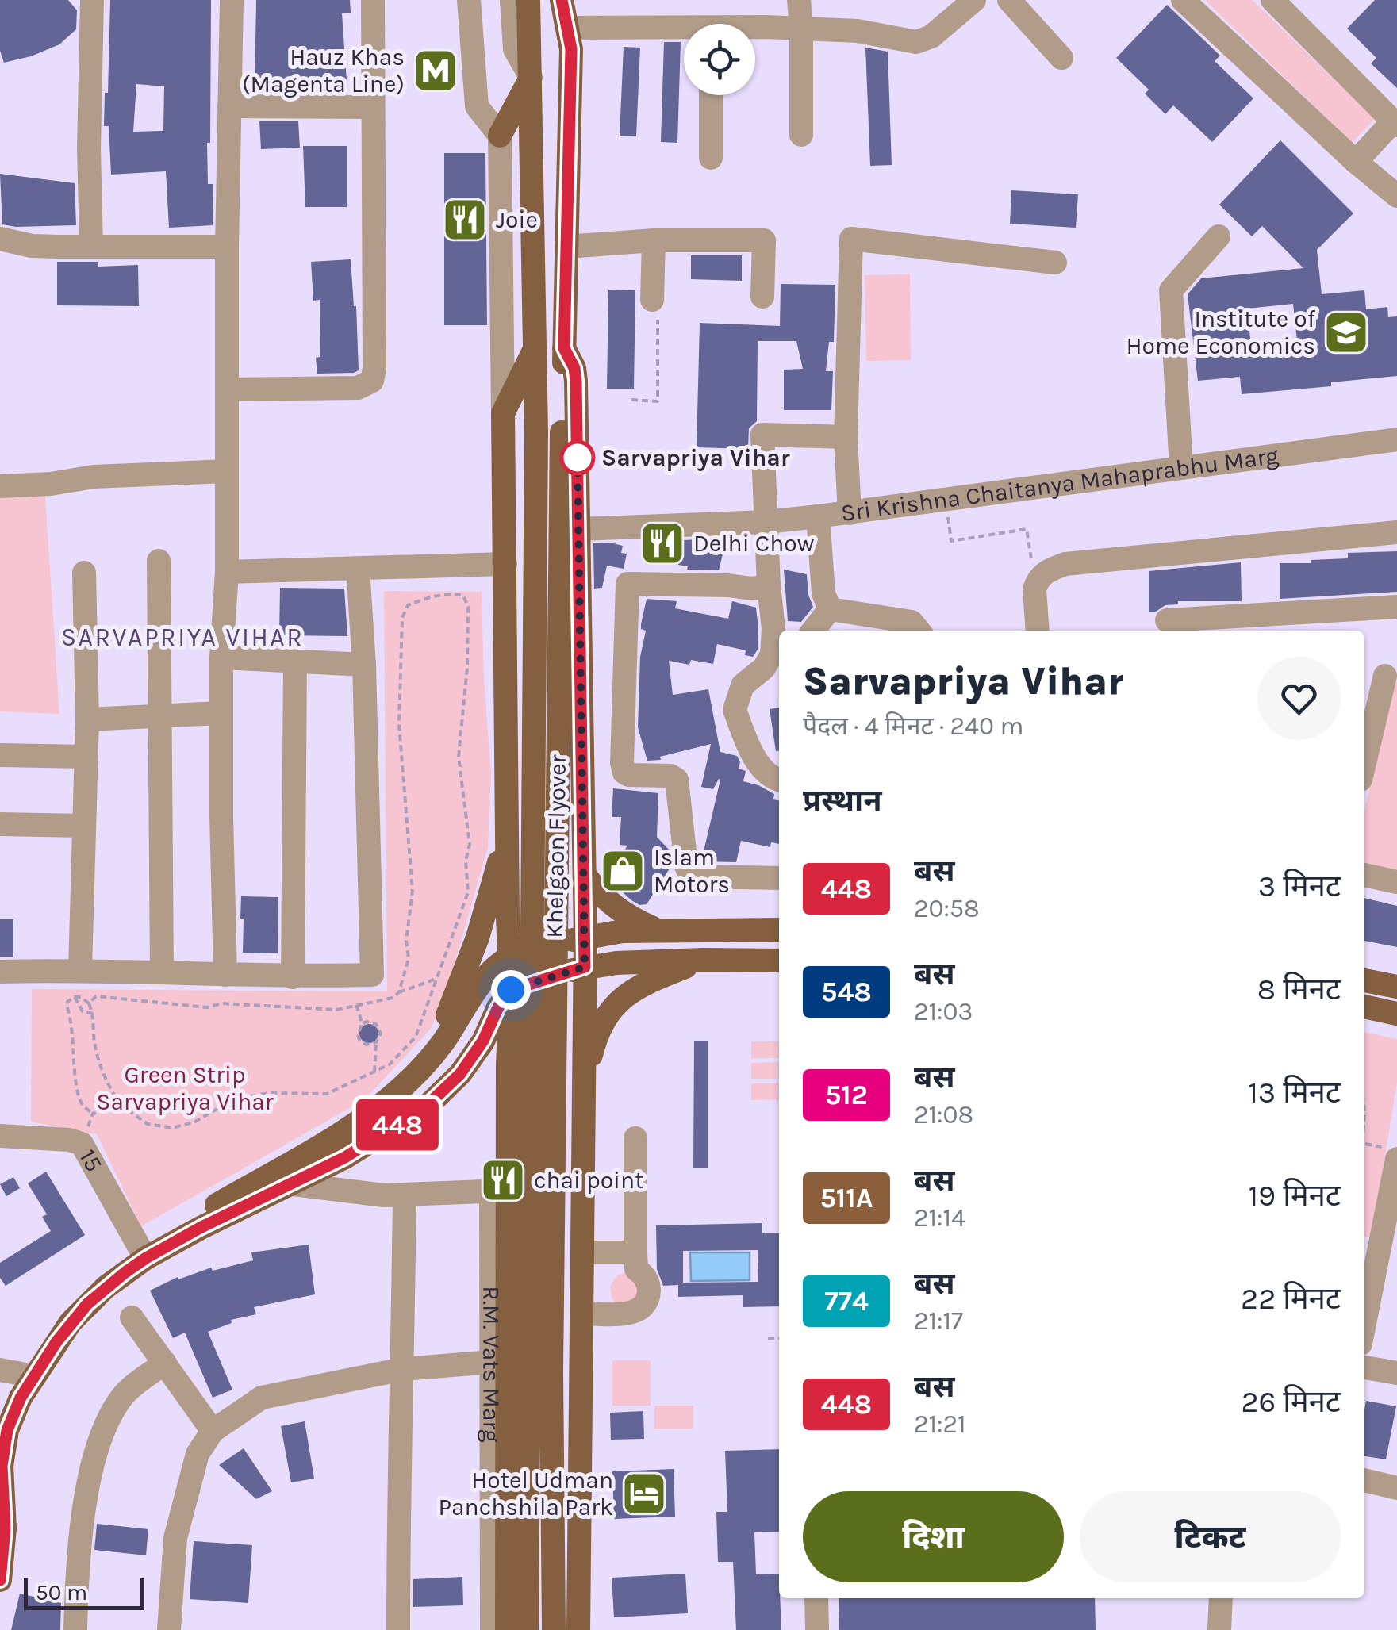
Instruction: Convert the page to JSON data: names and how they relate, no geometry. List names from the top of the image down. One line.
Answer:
{"streets":{"main road":["Khelgaon Flyover"],"street":["Sri Krishna Chaitanya Mahaprabhu Marg","15","R.M. Vats Marg"]},"districts":["SARVAPRIYA VIHAR"],"parks":["Green Strip Sarvapriya Vihar"],"places":{"metro station":["Hauz Khas (Magenta Line)"],"restaurant":["Joie","Delhi Chow","chai point"],"school or university":["Institute of Home Economics"],"other":["Sarvapriya Vihar"],"shop":["Islam Motors"],"hotel":["Hotel Udman Panchshila Park"]},"lines":["bus line 448"],"scale_bar":"50 m","page":{"on_map":"448","heading":[["Sarvapriya Vihar","पैदल · 4 मिनट · 240 m"],"प्रस्थान"],"list":[{"mark":"448","name":"बस","note":"20:58","value":"3 मिनट"},{"mark":"548","name":"बस","note":"21:03","value":"8 मिनट"},{"mark":"512","name":"बस","note":"21:08","value":"13 मिनट"},{"mark":"511A","name":"बस","note":"21:14","value":"19 मिनट"},{"mark":"774","name":"बस","note":"21:17","value":"22 मिनट"},{"mark":"448","name":"बस","note":"21:21","value":"26 मिनट"}],"buttons":["दिशा","टिकट"],"scale":"50 m"}}
